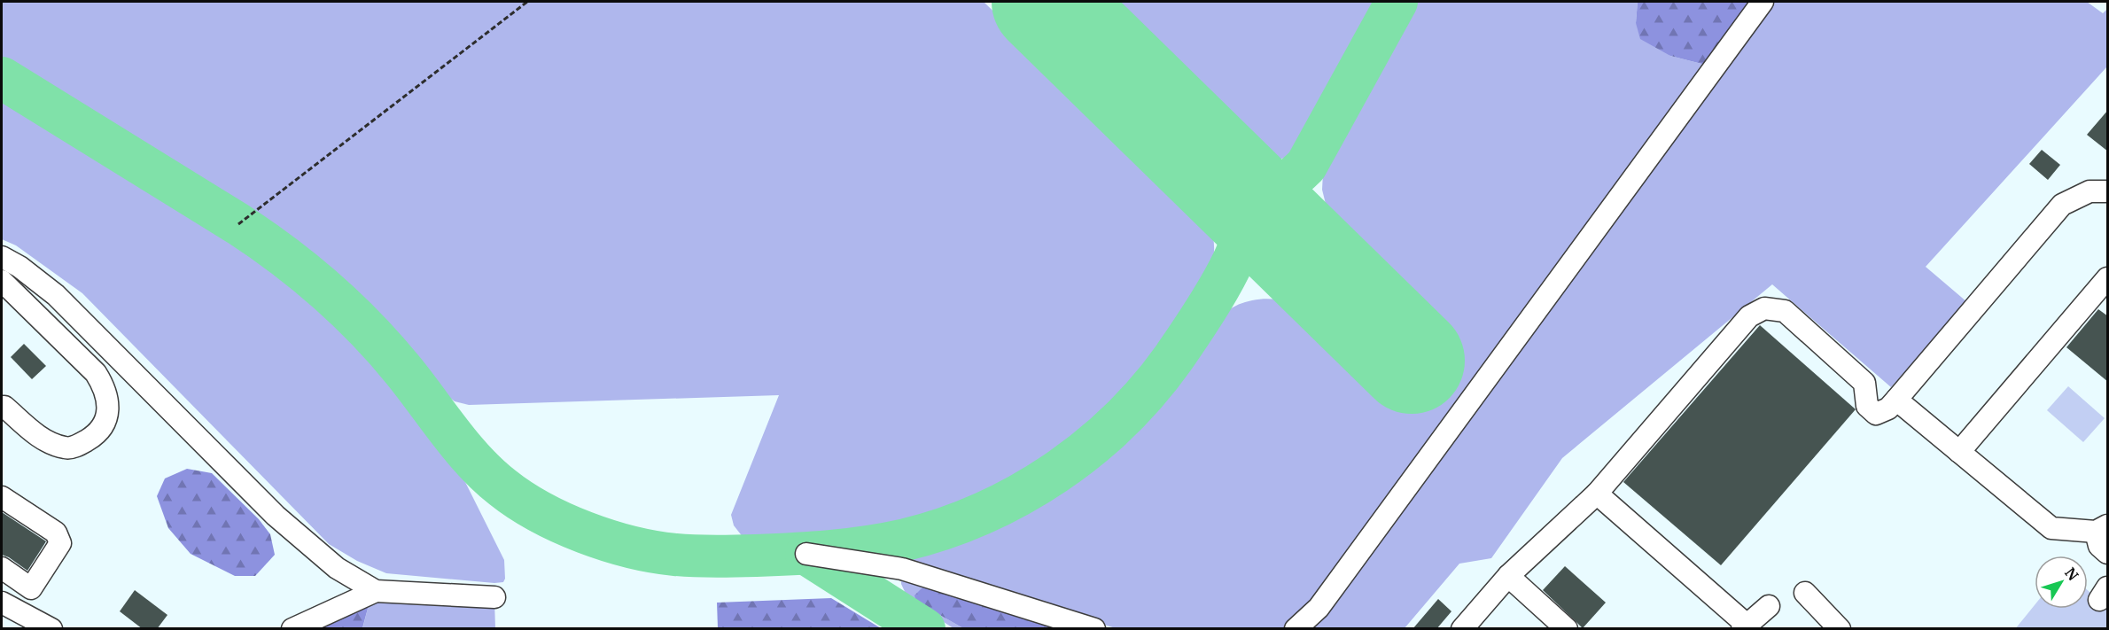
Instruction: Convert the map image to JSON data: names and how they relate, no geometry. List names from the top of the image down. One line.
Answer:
{"north":"top right"}
